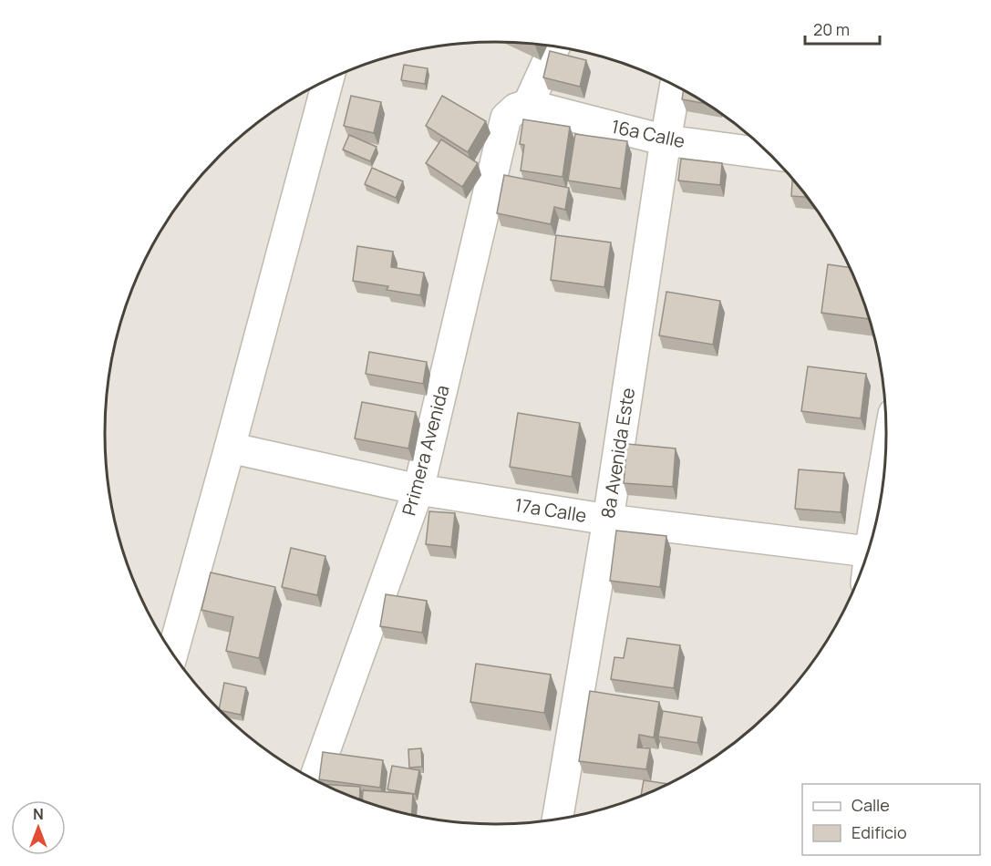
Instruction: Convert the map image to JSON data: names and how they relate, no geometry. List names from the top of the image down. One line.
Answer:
{"streets":{"street":["16a Calle","Primera Avenida","8a Avenida Este","17a Calle"]},"crossings":[["16a Calle","Primera Avenida"],["16a Calle","8a Avenida Este"],["Primera Avenida","17a Calle"],["8a Avenida Este","17a Calle"]],"legend":["Calle","Edificio"],"scale_bar":"20 m","north":"top"}
